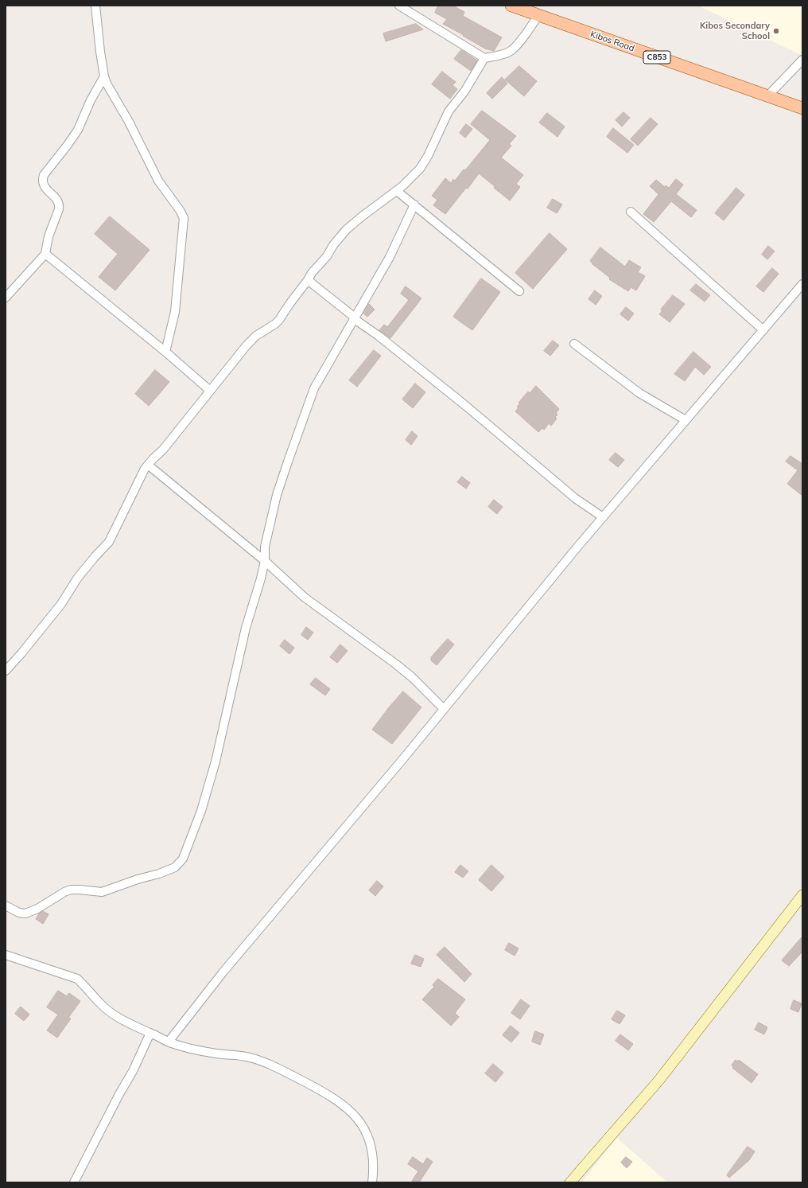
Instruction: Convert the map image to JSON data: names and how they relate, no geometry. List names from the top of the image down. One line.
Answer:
{"streets":{"main road":["Kibos Road","C853"]},"places":["Kibos Secondary School"]}
